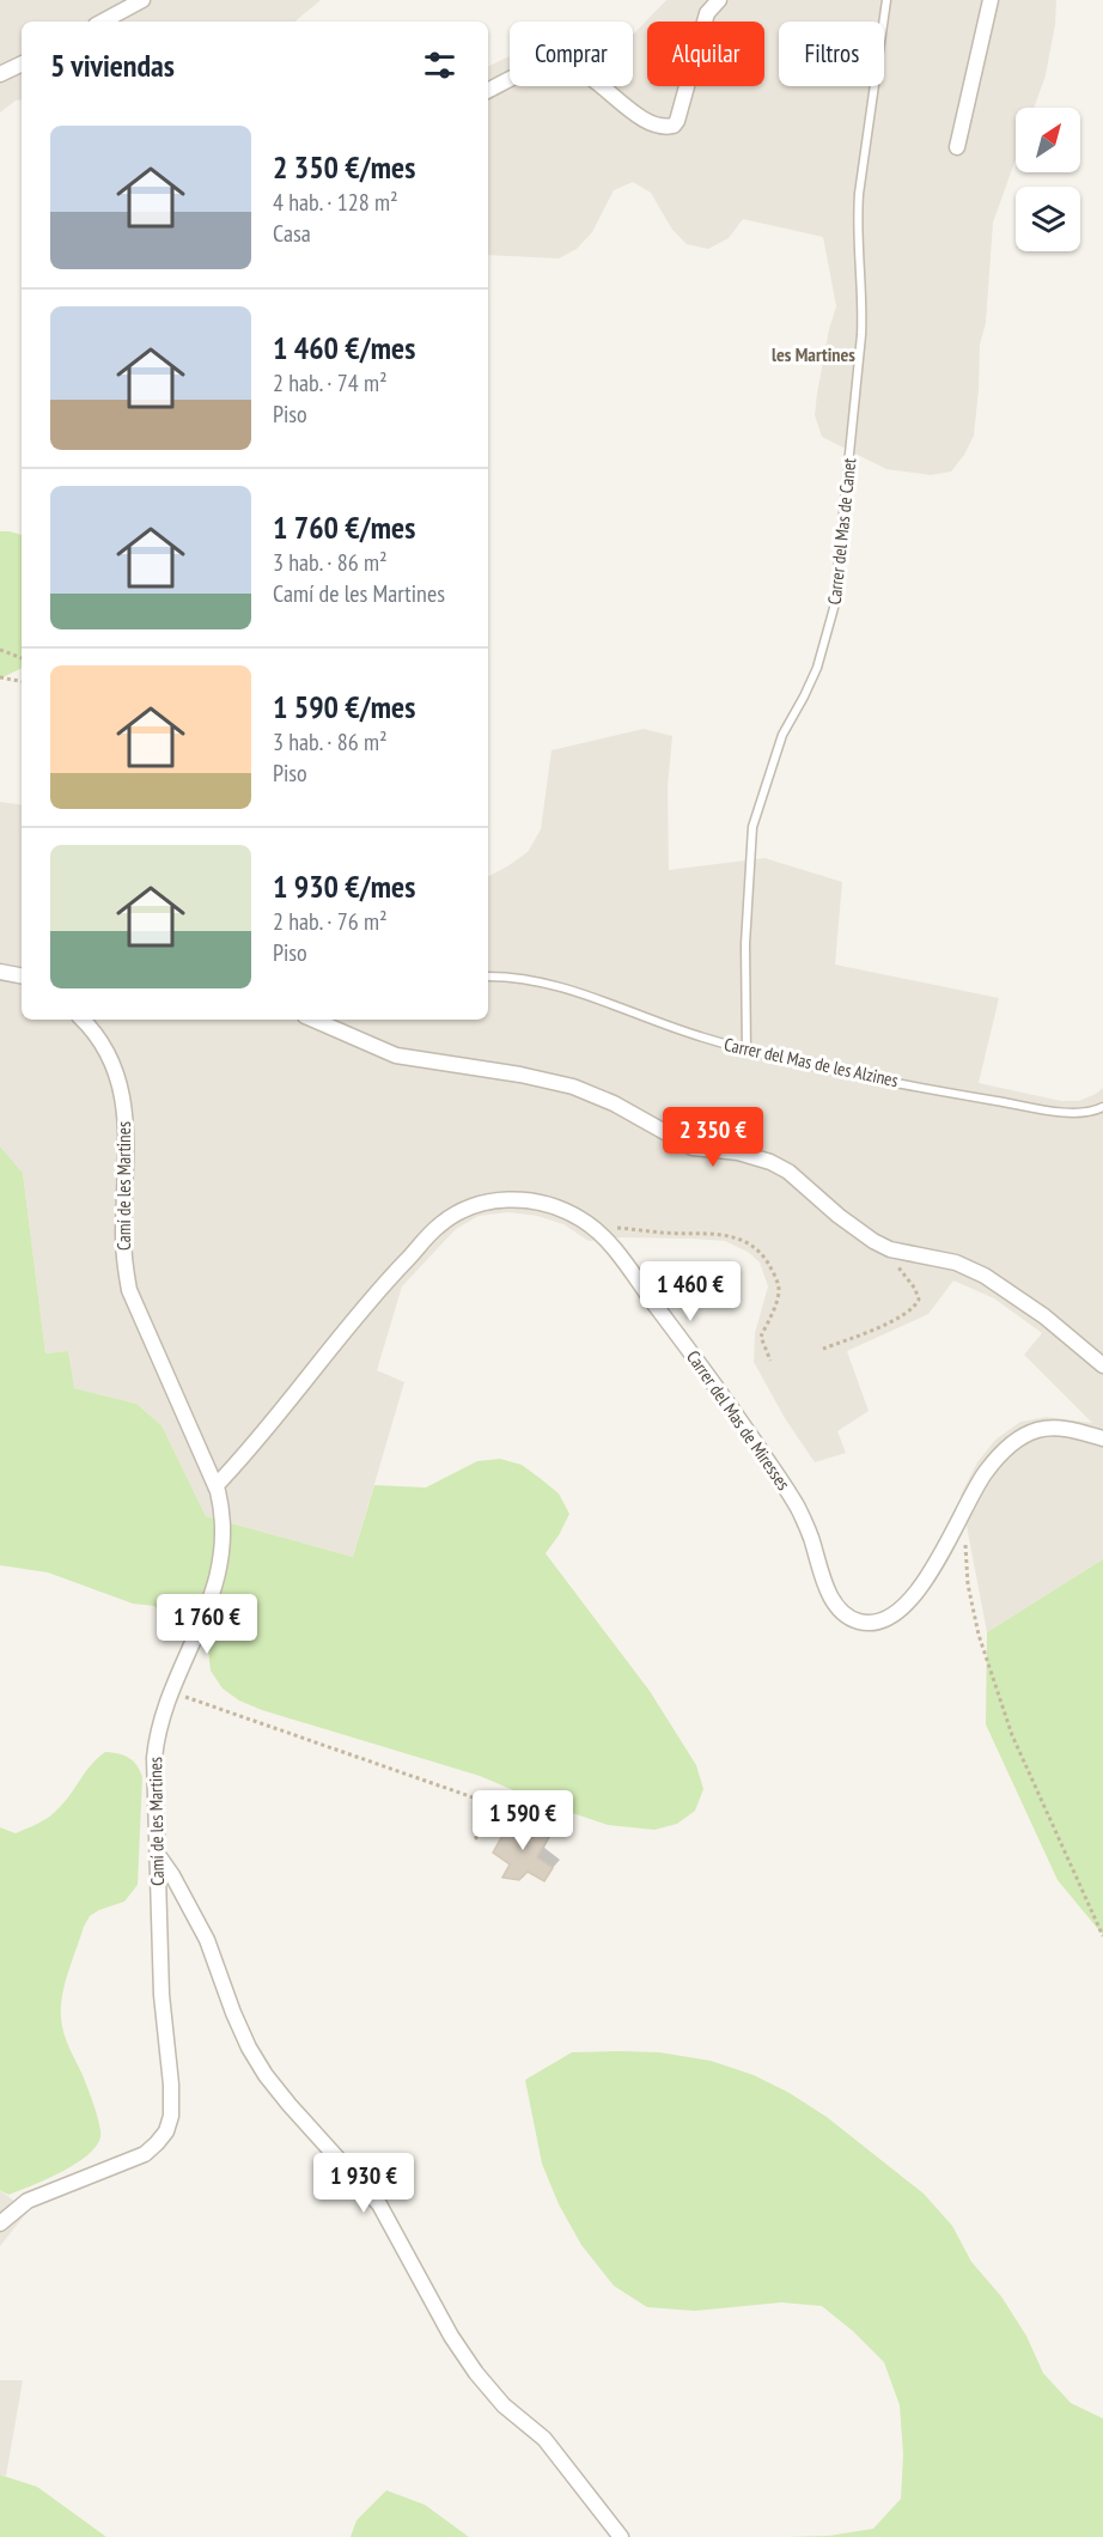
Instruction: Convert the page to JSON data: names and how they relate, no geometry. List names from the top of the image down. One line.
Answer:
{"streets":{"street":["Camí de les Martines","Carrer del Mas de Miresses"],"lane":["Carrer del Mas de Canet","Carrer del Mas de les Alzines"]},"crossings":[["Carrer del Mas de Canet","Carrer del Mas de les Alzines"],["Camí de les Martines","Carrer del Mas de Miresses"]],"districts":["les Martines"],"north":"top right","page":{"chip":["Comprar","Alquilar","Filtros"],"heading":"5 viviendas","list":[{"name":"2 350 €/mes","note":"4 hab. · 128 m² · Casa"},{"name":"1 460 €/mes","note":"2 hab. · 74 m² · Piso"},{"name":"1 760 €/mes","note":"3 hab. · 86 m² · Camí de les Martines"},{"name":"1 590 €/mes","note":"3 hab. · 86 m² · Piso"},{"name":"1 930 €/mes","note":"2 hab. · 76 m² · Piso"}],"price":["2 350 €","1 460 €","1 760 €","1 590 €","1 930 €"]}}
